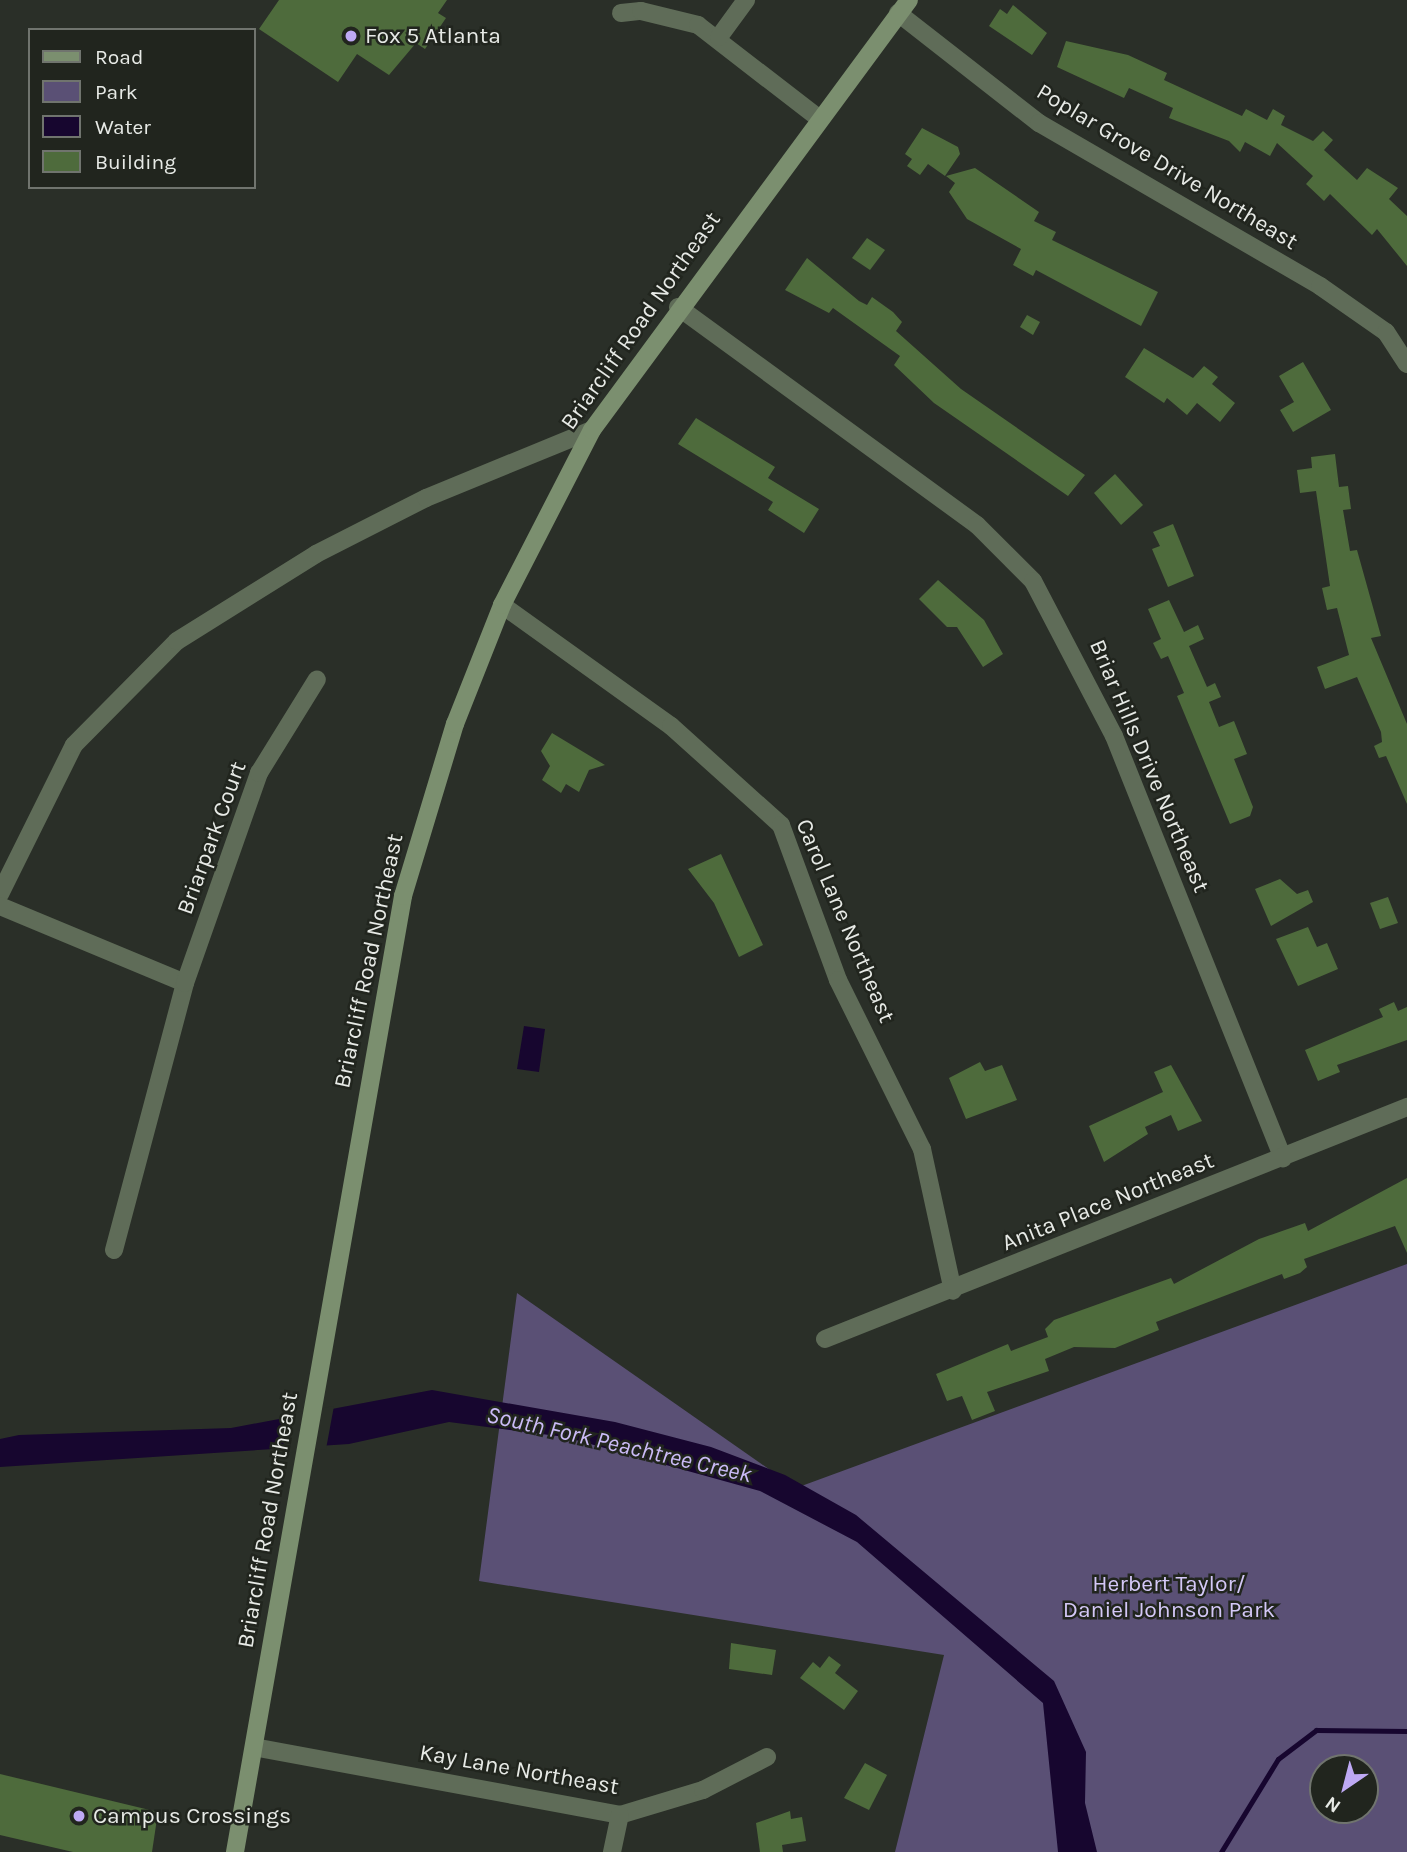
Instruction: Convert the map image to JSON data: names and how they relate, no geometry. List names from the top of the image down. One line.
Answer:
{"streets":{"main road":["Briarcliff Road Northeast"],"street":["Poplar Grove Drive Northeast","Briar Hills Drive Northeast","Briarpark Court","Carol Lane Northeast","Anita Place Northeast","Kay Lane Northeast"]},"crossings":[["Poplar Grove Drive Northeast","Briarcliff Road Northeast"],["Briarcliff Road Northeast","Briar Hills Drive Northeast"],["Briarcliff Road Northeast","Carol Lane Northeast"],["Briarcliff Road Northeast","Kay Lane Northeast"],["Briar Hills Drive Northeast","Anita Place Northeast"],["Carol Lane Northeast","Anita Place Northeast"]],"water":["South Fork Peachtree Creek"],"parks":["Herbert Taylor/ Daniel Johnson Park"],"places":["Fox 5 Atlanta","Campus Crossings"],"legend":["Road","Park","Water","Building"],"north":"bottom left"}
